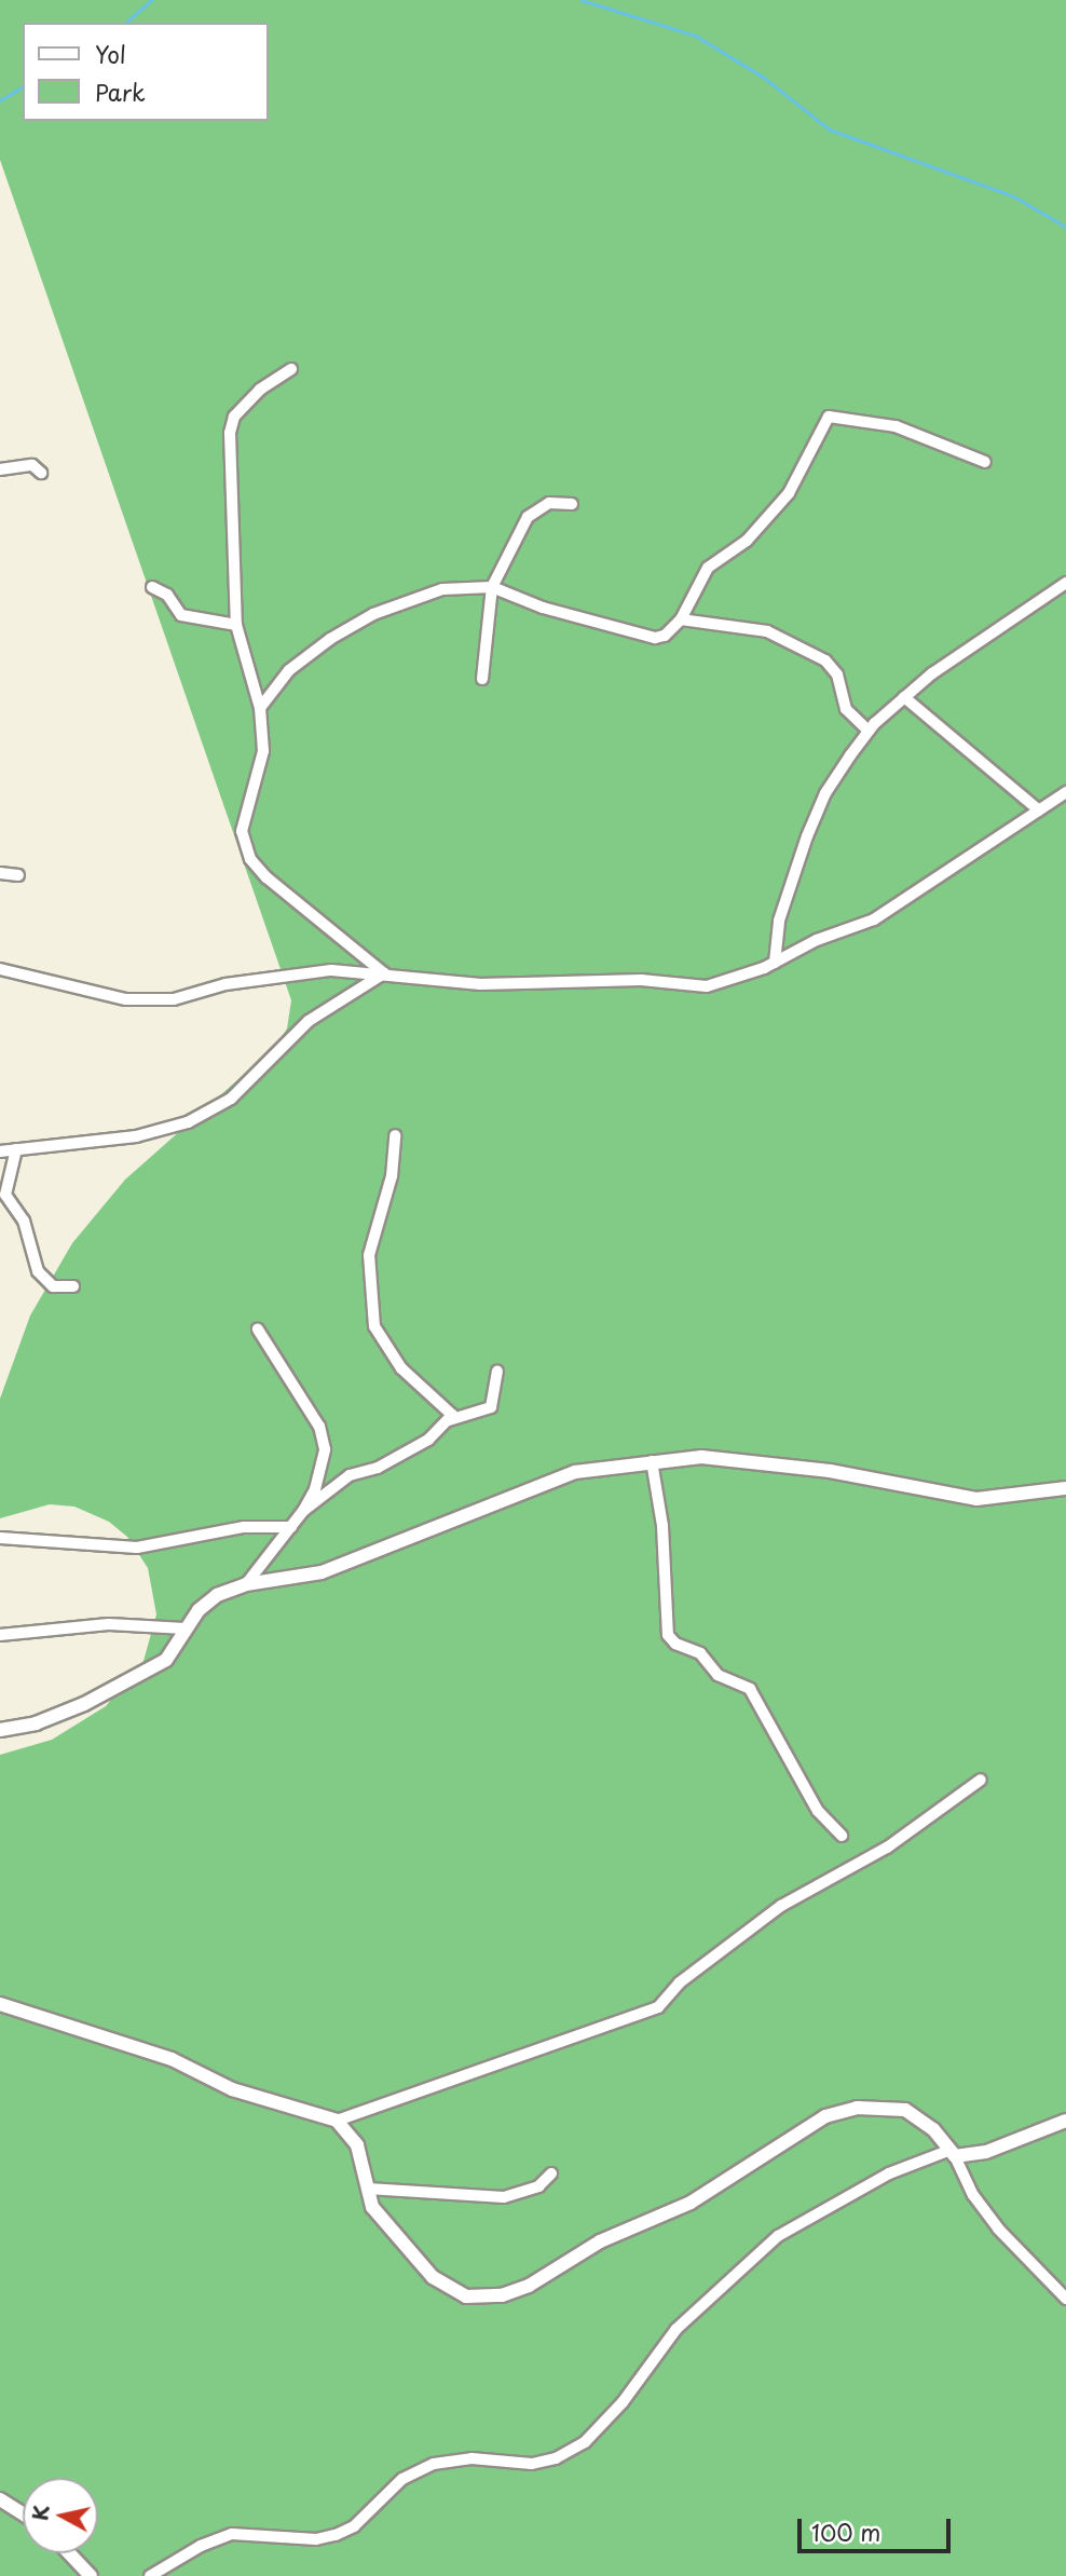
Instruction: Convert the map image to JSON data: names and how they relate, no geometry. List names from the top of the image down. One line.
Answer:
{"legend":["Yol","Park"],"scale_bar":"100 m","north":"left"}
